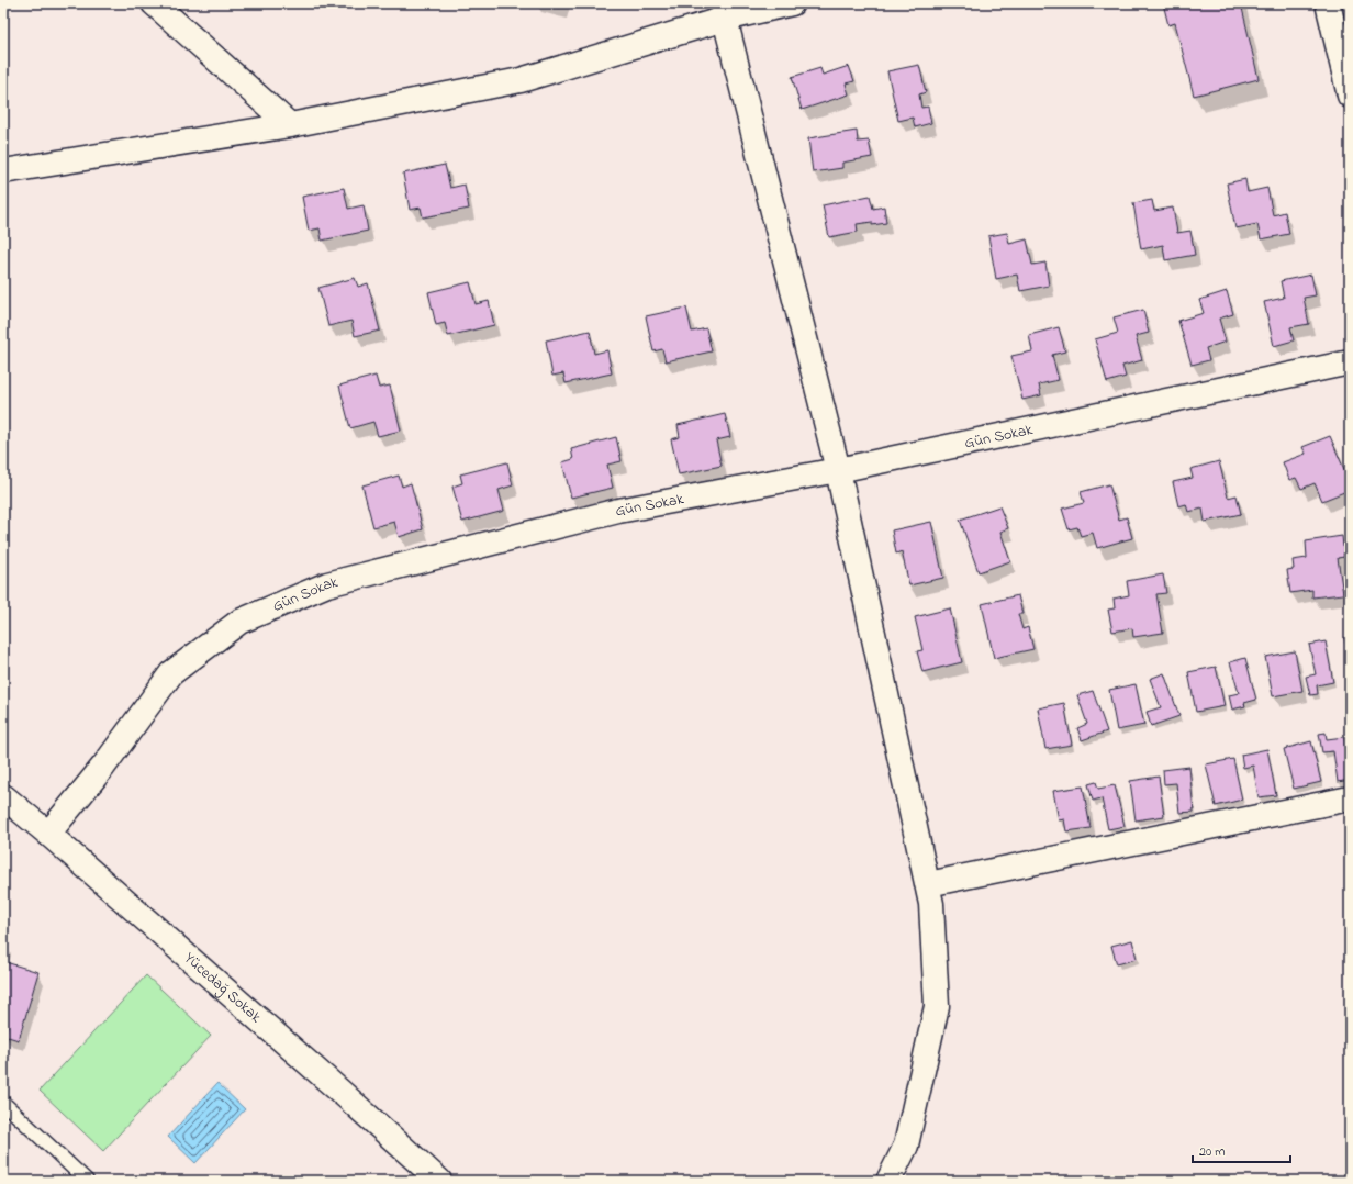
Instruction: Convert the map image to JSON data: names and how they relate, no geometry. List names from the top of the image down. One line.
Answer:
{"streets":{"street":["Gün Sokak","Yücedağ Sokak"]},"crossings":[["Gün Sokak","Yücedağ Sokak"]],"scale_bar":"20 m"}
